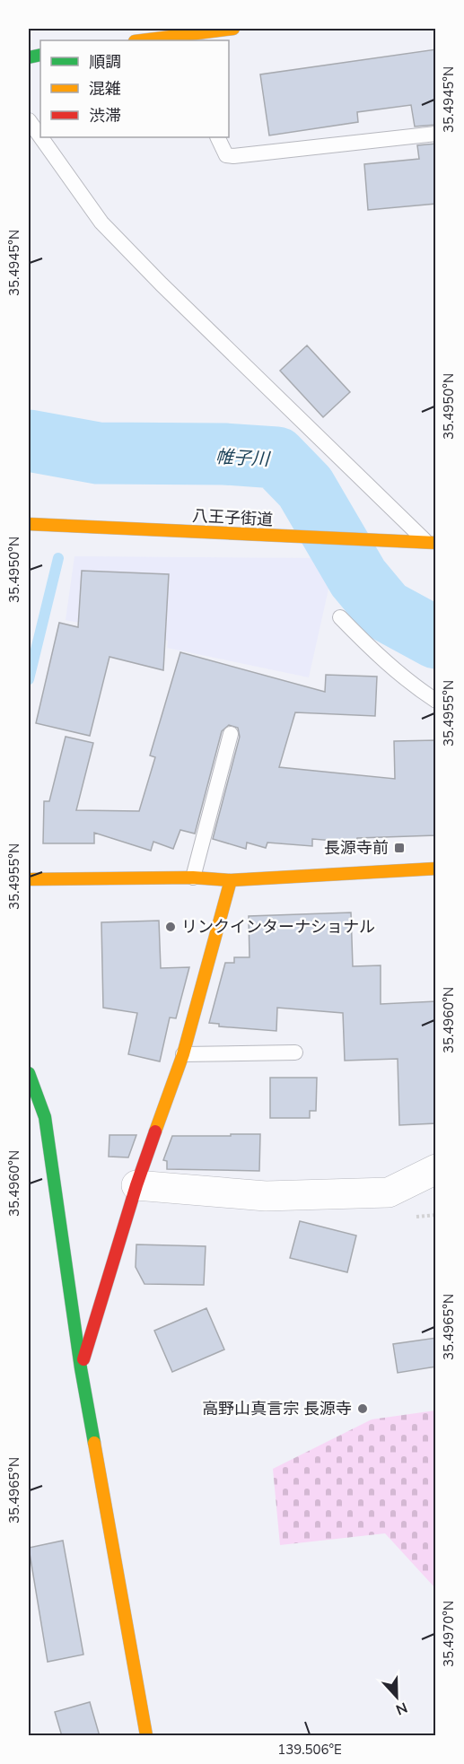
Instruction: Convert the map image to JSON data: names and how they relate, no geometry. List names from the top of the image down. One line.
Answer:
{"streets":{"main road":["八王子街道"]},"water":["帷子川"],"places":{"transit":["長源寺前"],"other":["リンクインターナショナル","高野山真言宗 長源寺"]},"legend":["順調","混雑","渋滞"],"north":"bottom","coordinates":["35.4945°N","35.4950°N","35.4955°N","35.4960°N","35.4965°N","35.4970°N","139.506°E"]}
